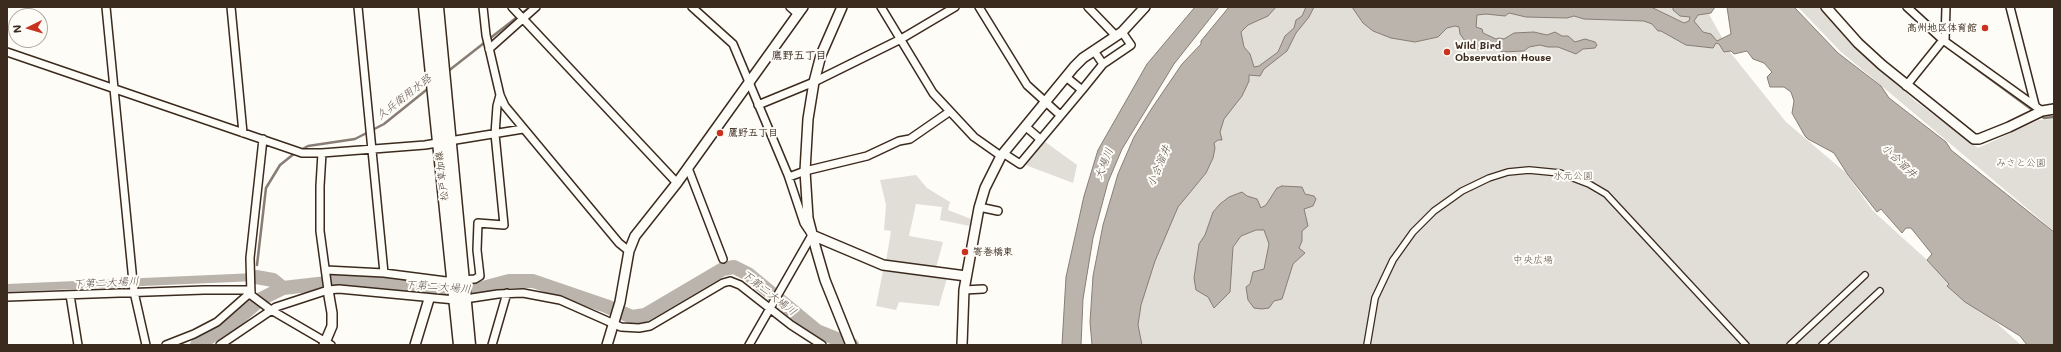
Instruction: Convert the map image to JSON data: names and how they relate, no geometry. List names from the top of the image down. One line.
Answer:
{"streets":{"main road":["松戸草加線"]},"districts":["鷹野五丁目"],"water":["久兵衛用水路","小合溜井","大場川","下第二大場川"],"parks":["みさと公園","水元公園","中央広場"],"places":["高州地区体育館","Wild Bird Observation House","鷹野五丁目","寄巻橋東"],"north":"left"}
